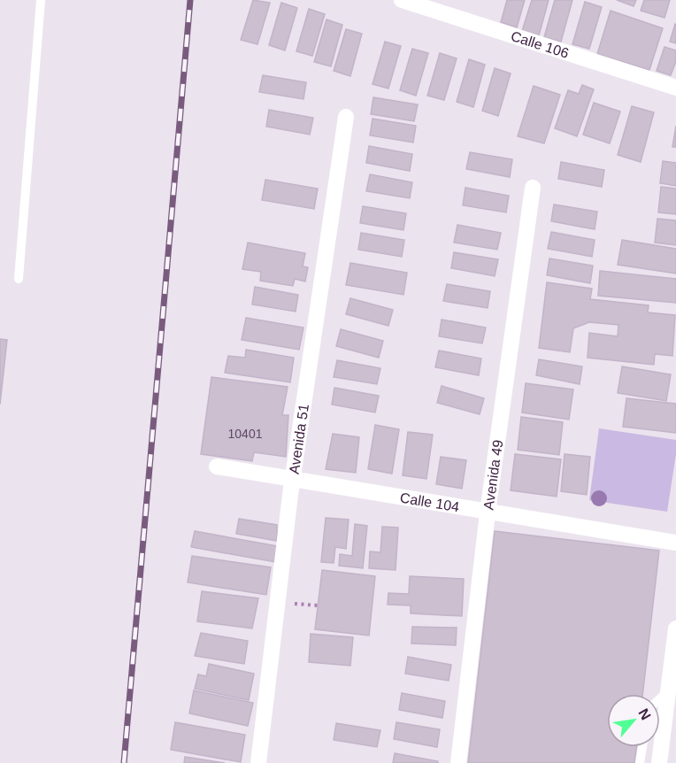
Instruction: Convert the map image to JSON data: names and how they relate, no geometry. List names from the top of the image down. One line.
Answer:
{"streets":{"street":["Calle 106","Avenida 51","Avenida 49","Calle 104"]},"crossings":[["Avenida 51","Calle 104"],["Avenida 49","Calle 104"]],"house_numbers":["10401"],"north":"top right"}
